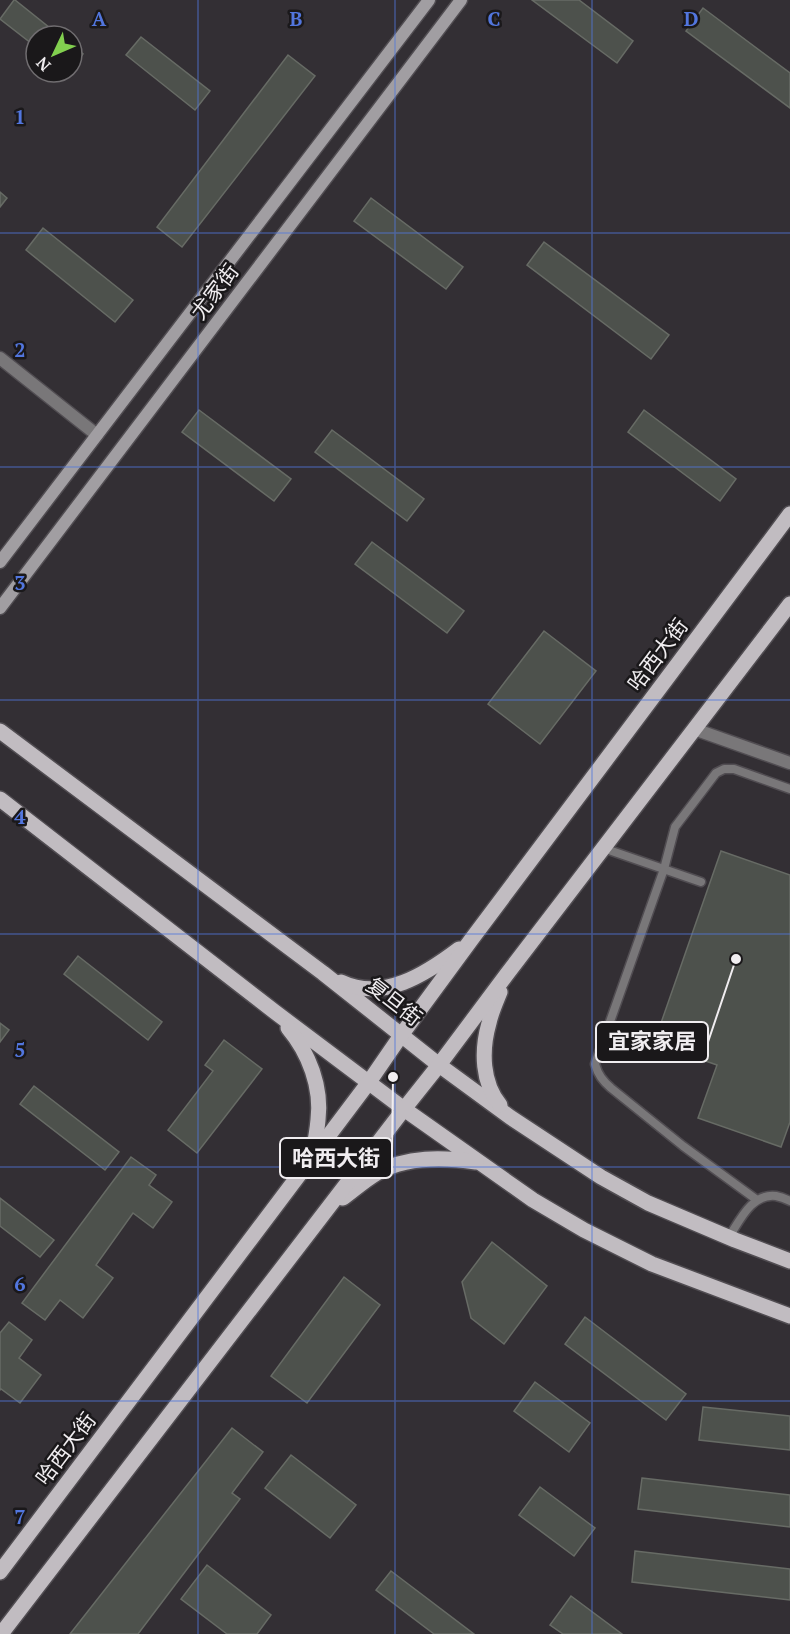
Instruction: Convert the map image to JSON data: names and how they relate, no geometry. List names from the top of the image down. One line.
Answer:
{"streets":{"main road":["尤家街","哈西大街","复旦街"]},"crossings":[["哈西大街","复旦街"]],"places":["宜家家居","哈西大街"],"north":"bottom left","grid":{"columns":["A","B","C","D"],"rows":["1","2","3","4","5","6","7"]}}
